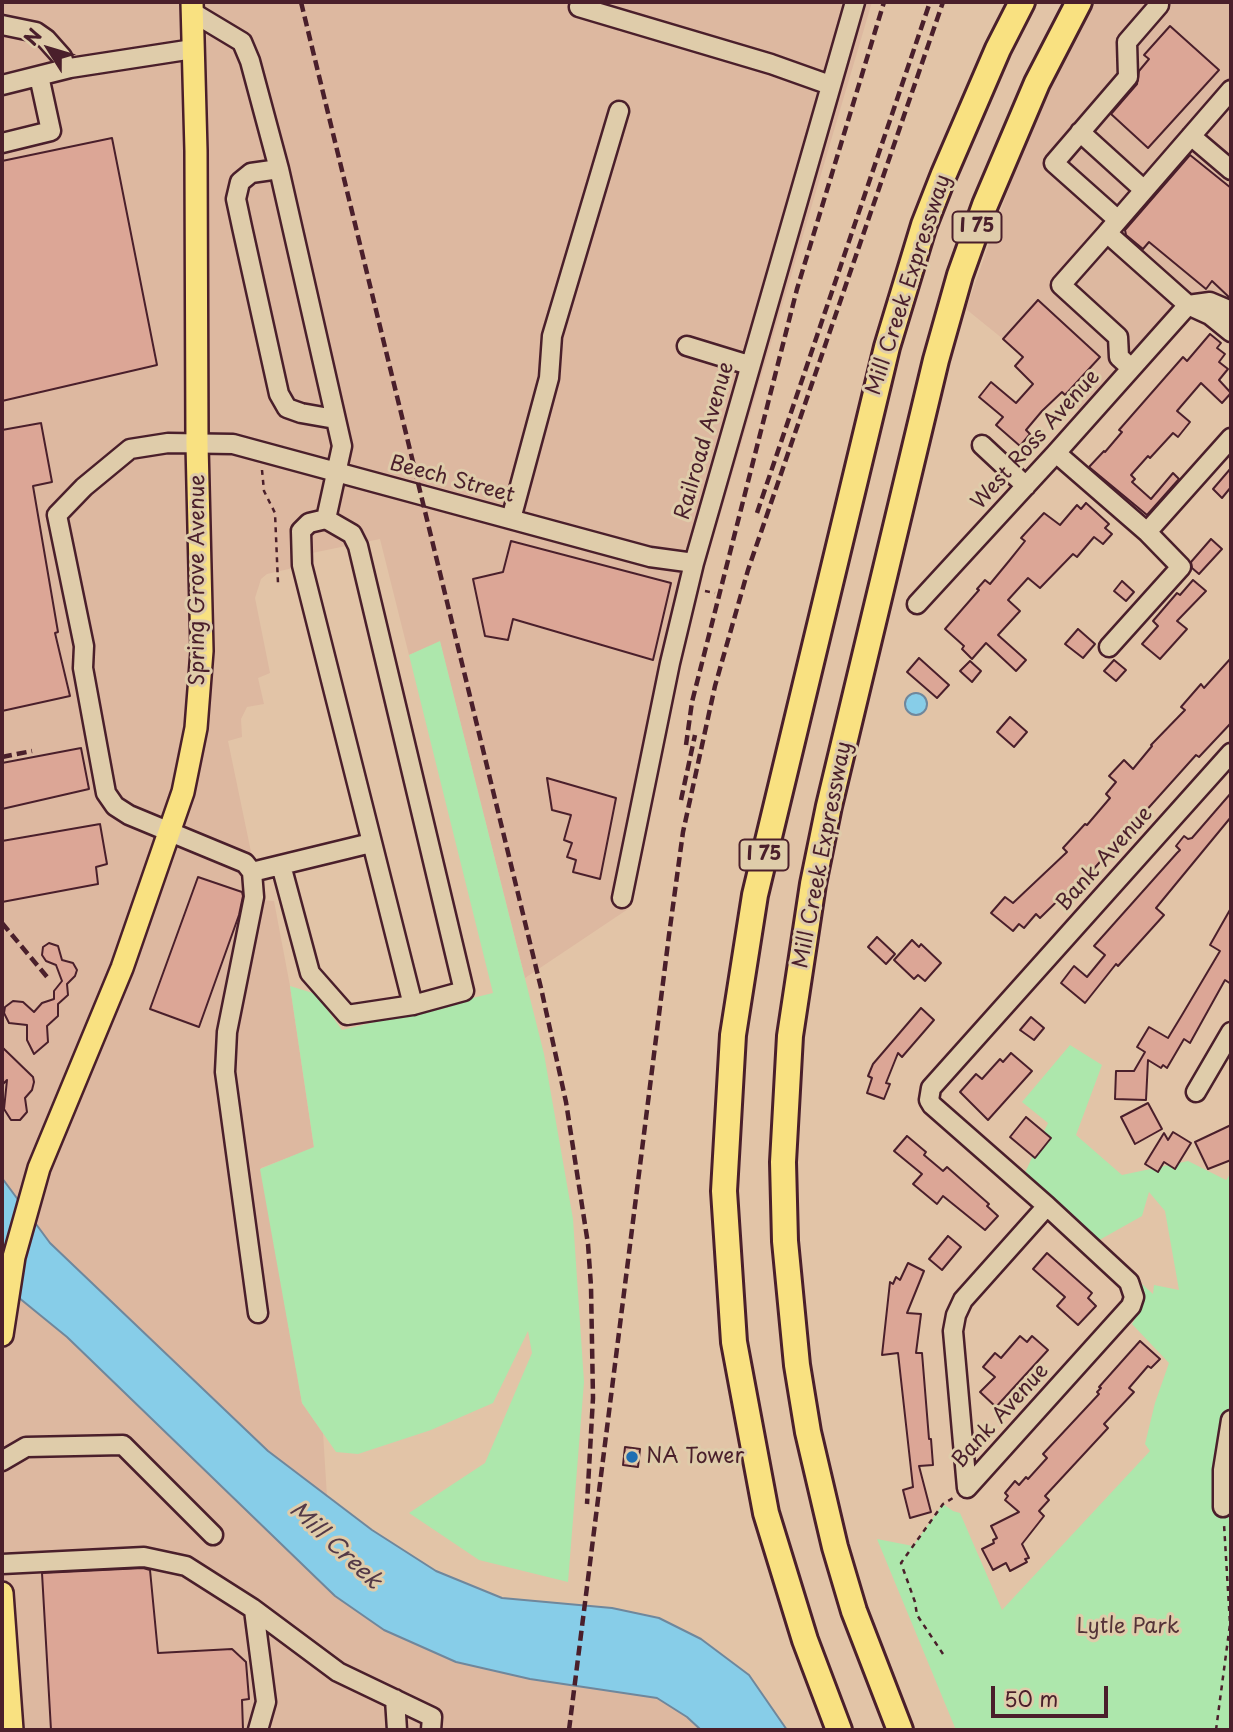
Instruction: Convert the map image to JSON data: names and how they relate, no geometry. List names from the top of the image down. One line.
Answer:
{"streets":{"highway":["I 75","Mill Creek Expressway"],"main road":["Spring Grove Avenue"],"street":["West Ross Avenue","Railroad Avenue","Beech Street","Bank Avenue"]},"crossings":[["Railroad Avenue","Beech Street"],["Beech Street","Spring Grove Avenue"]],"water":["Mill Creek"],"parks":["Lytle Park"],"places":["NA Tower"],"scale_bar":"50 m","north":"top left"}
